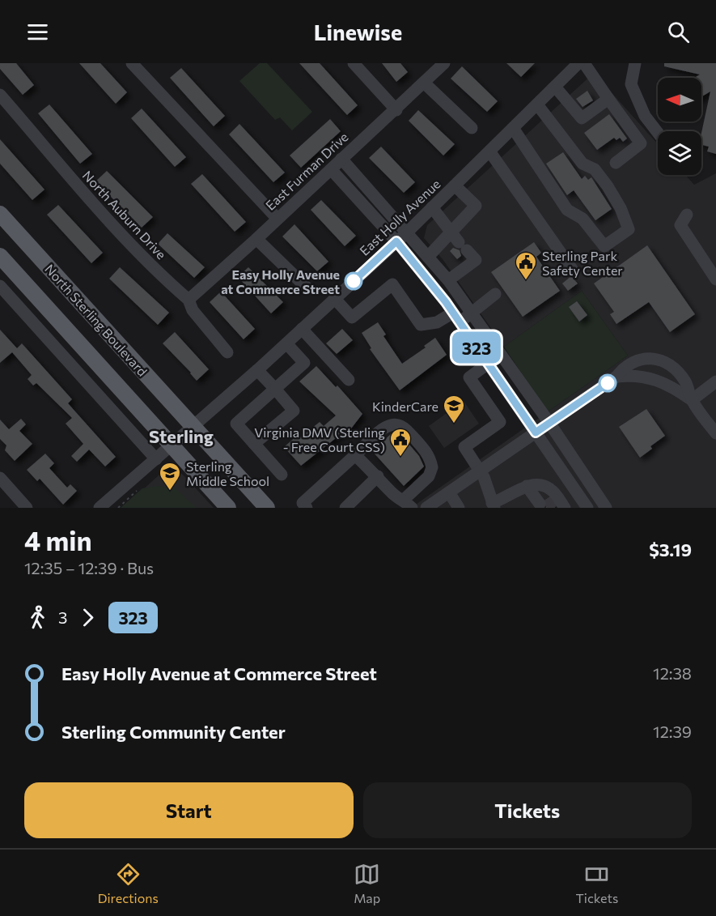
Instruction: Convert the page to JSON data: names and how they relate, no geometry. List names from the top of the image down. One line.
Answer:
{"streets":{"main road":["North Sterling Boulevard"],"street":["East Furman Drive","North Auburn Drive","East Holly Avenue"]},"crossings":[["East Furman Drive","North Auburn Drive"],["East Holly Avenue","North Sterling Boulevard"]],"districts":["Sterling"],"places":{"other":["Easy Holly Avenue at Commerce Street"],"public building":["Sterling Park Safety Center","Virginia DMV (Sterling - Free Court CSS)"],"school or university":["KinderCare","Sterling Middle School"]},"lines":["bus line 323"],"north":"left","page":{"header":"Linewise","on_map":"323","heading":["4 min","12:35 – 12:39 · Bus","$3.19"],"legs":["3","323"],"list":[{"name":"Easy Holly Avenue at Commerce Street","value":"12:38"},{"name":"Sterling Community Center","value":"12:39"}],"buttons":["Start","Tickets"],"tabs":["Directions","Map","Tickets"]}}
